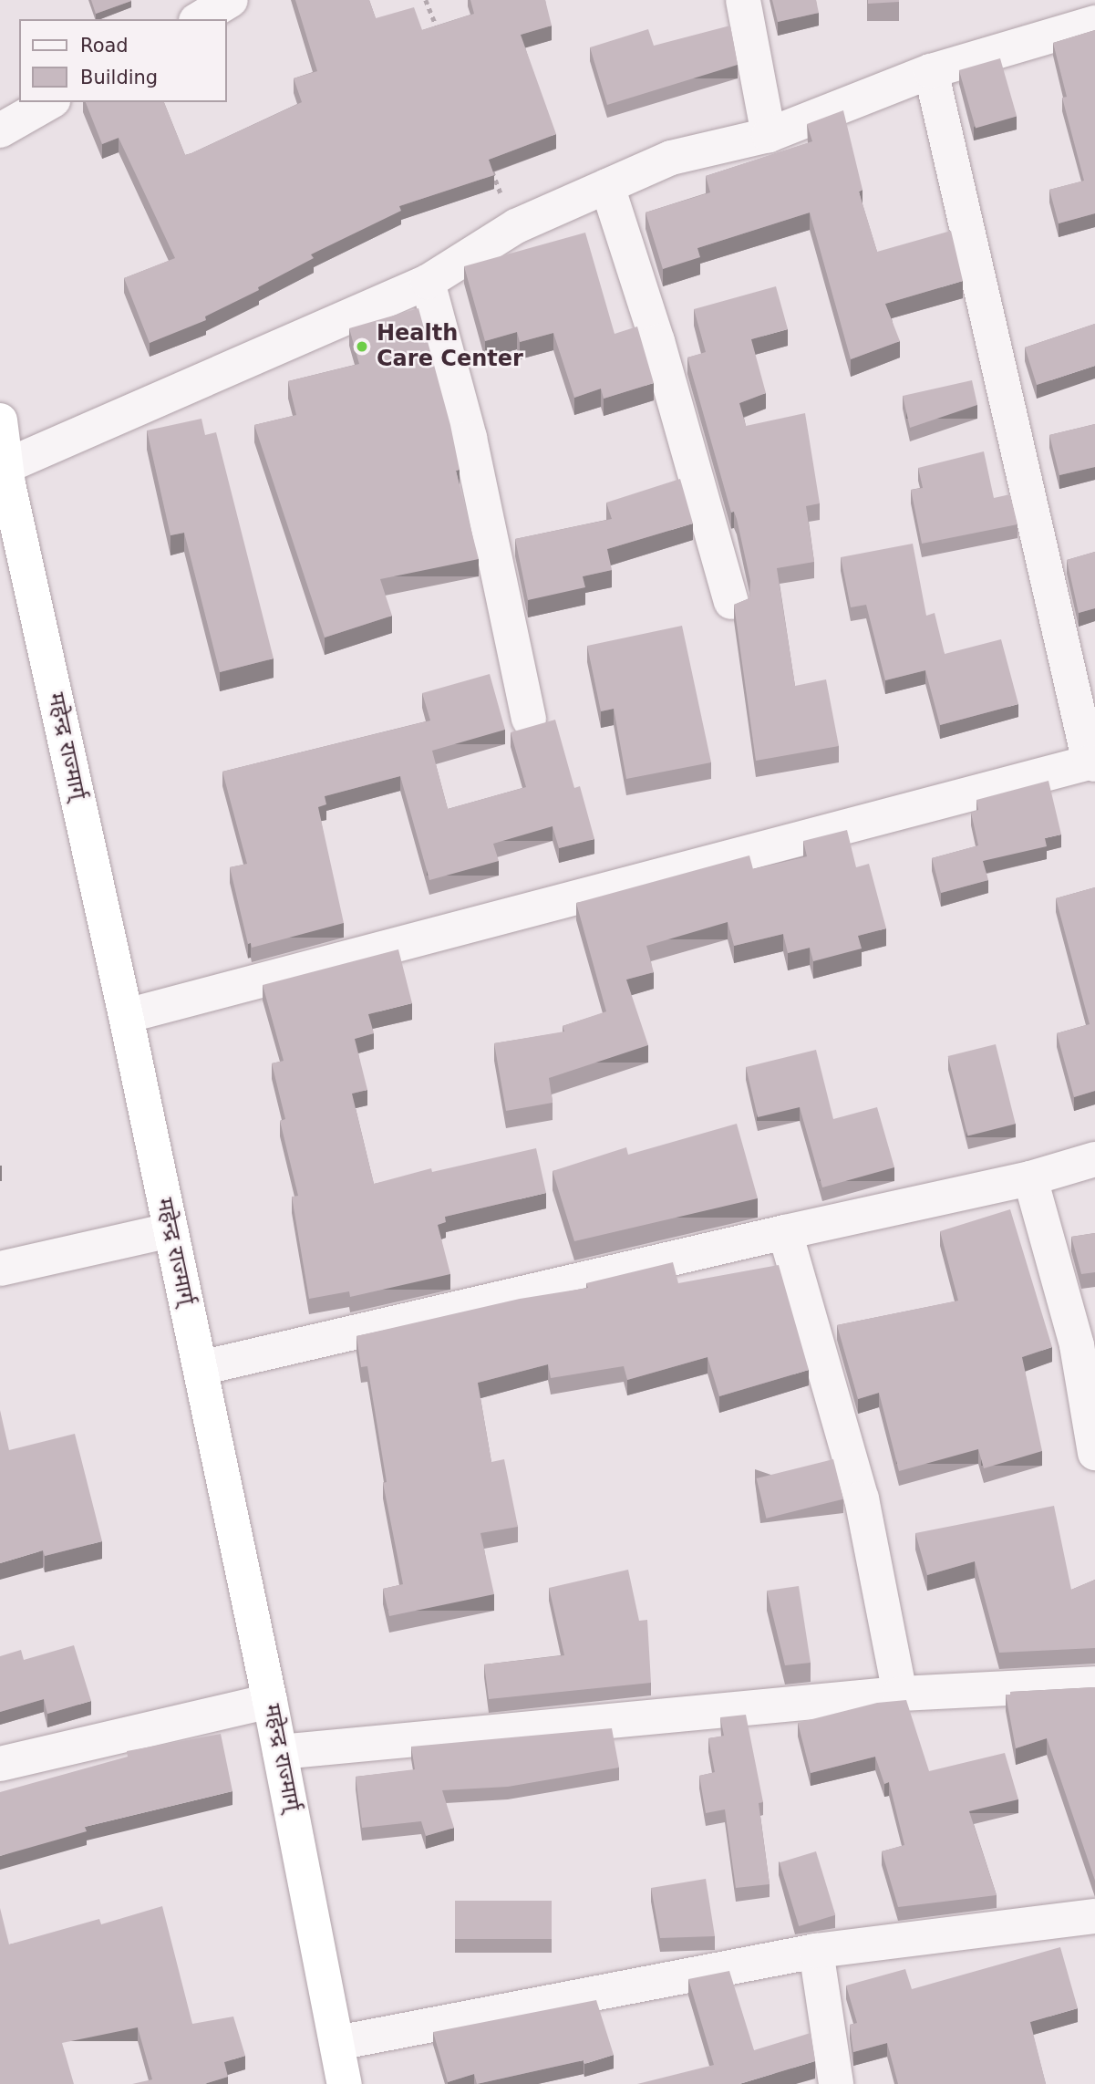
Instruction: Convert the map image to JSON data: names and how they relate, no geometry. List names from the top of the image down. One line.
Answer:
{"streets":{"highway":["महेन्द्र राज्मार्ग्"]},"places":["Health Care Center"],"legend":["Road","Building"]}
